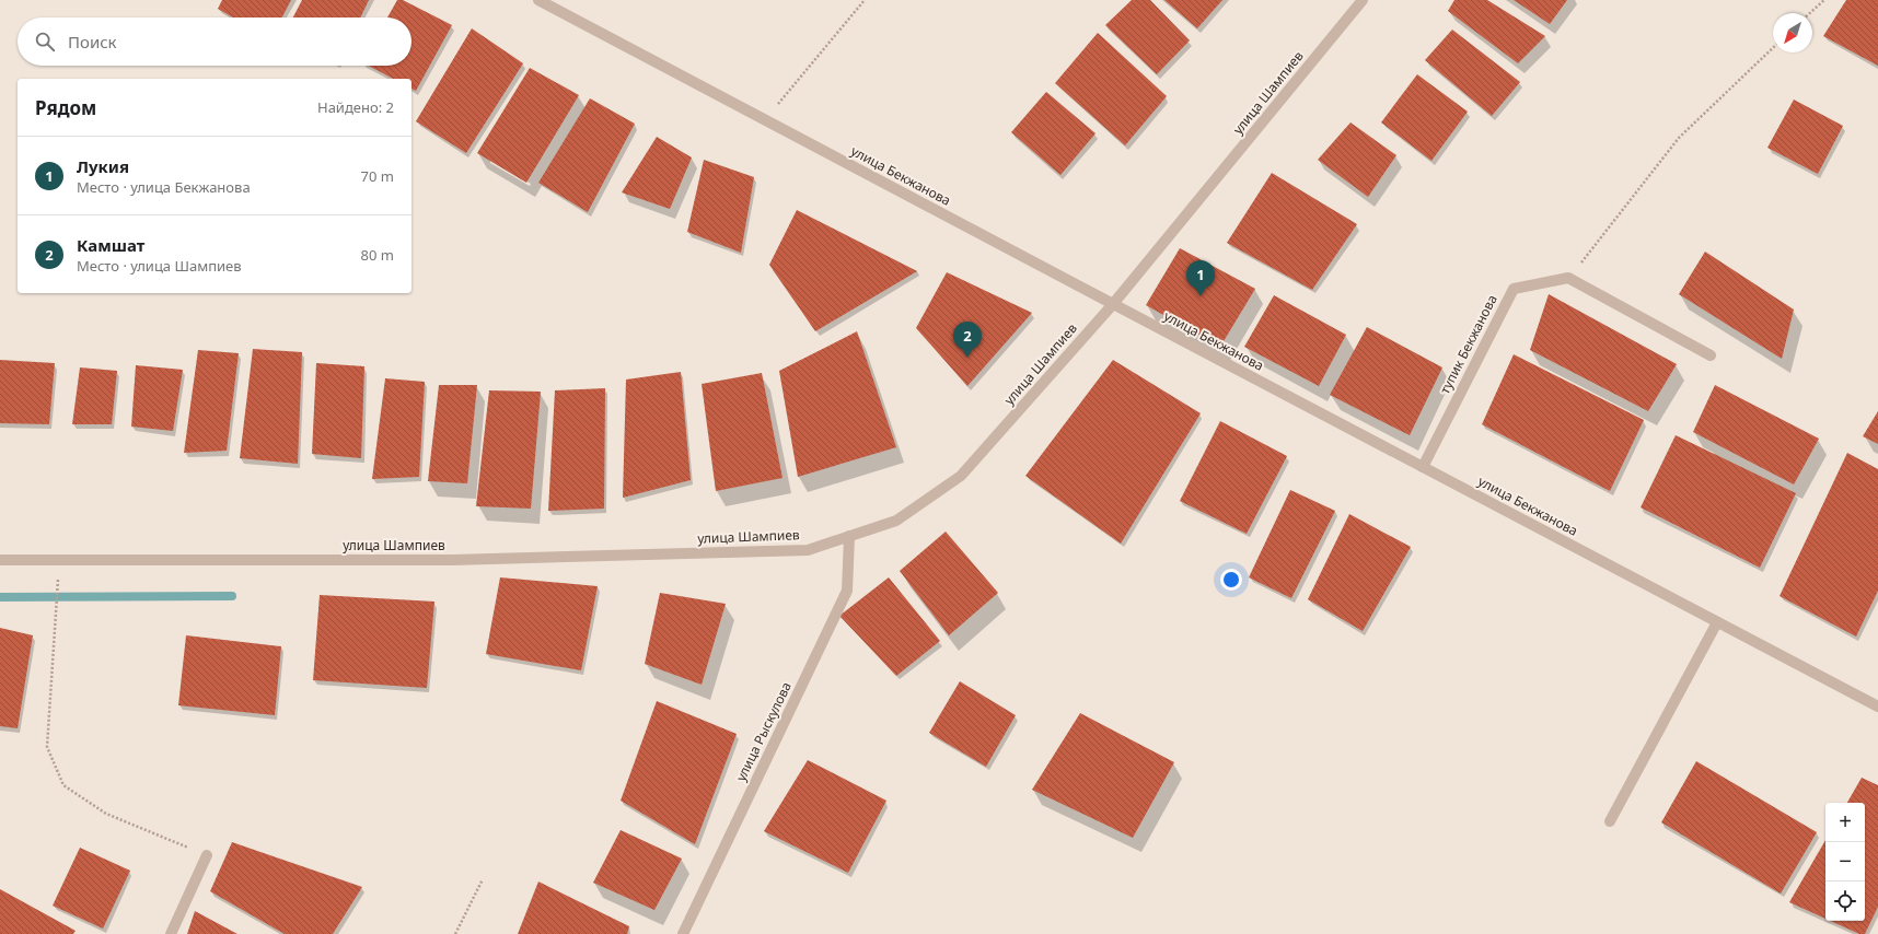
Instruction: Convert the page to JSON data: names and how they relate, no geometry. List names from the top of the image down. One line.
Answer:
{"streets":{"street":["улица Шампиев","улица Бекжанова","тупик Бекжанова","улица Рыскулова"]},"crossings":[["улица Шампиев","улица Бекжанова"],["улица Шампиев","улица Рыскулова"],["улица Бекжанова","тупик Бекжанова"]],"north":"bottom left","page":{"search":"Поиск","heading":["Рядом","Найдено: 2"],"list":[{"mark":"1","name":"Лукия","note":"Место · улица Бекжанова","value":"70 m"},{"mark":"2","name":"Камшат","note":"Место · улица Шампиев","value":"80 m"}],"pins":["1","2"],"map_buttons":["+","−"]}}
